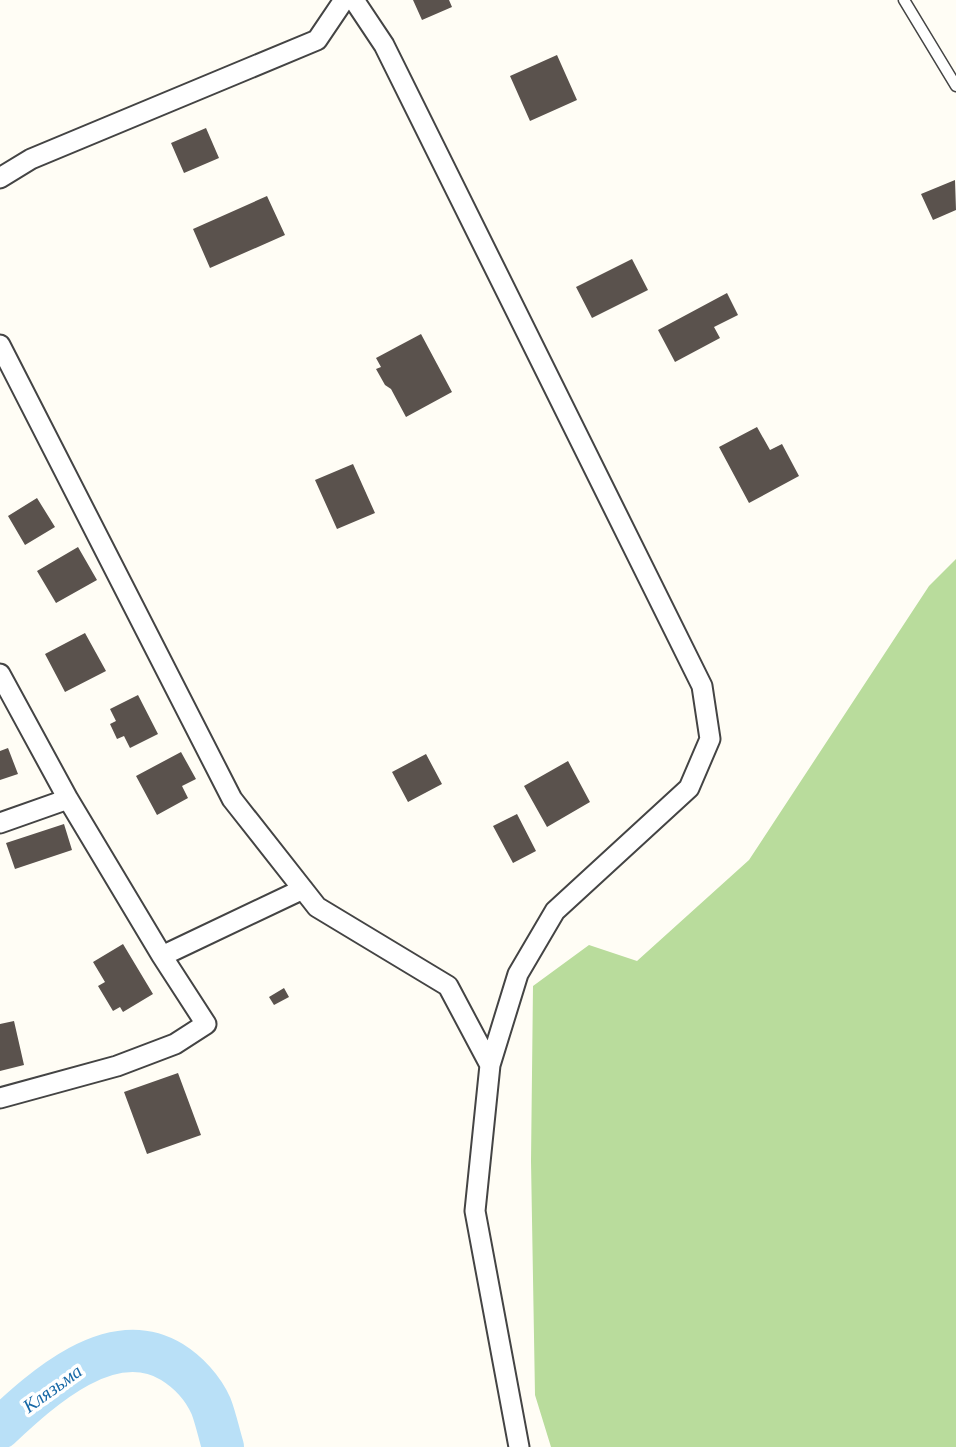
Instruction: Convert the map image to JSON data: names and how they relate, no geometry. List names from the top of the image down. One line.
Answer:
{"water":["Клязьма"]}
